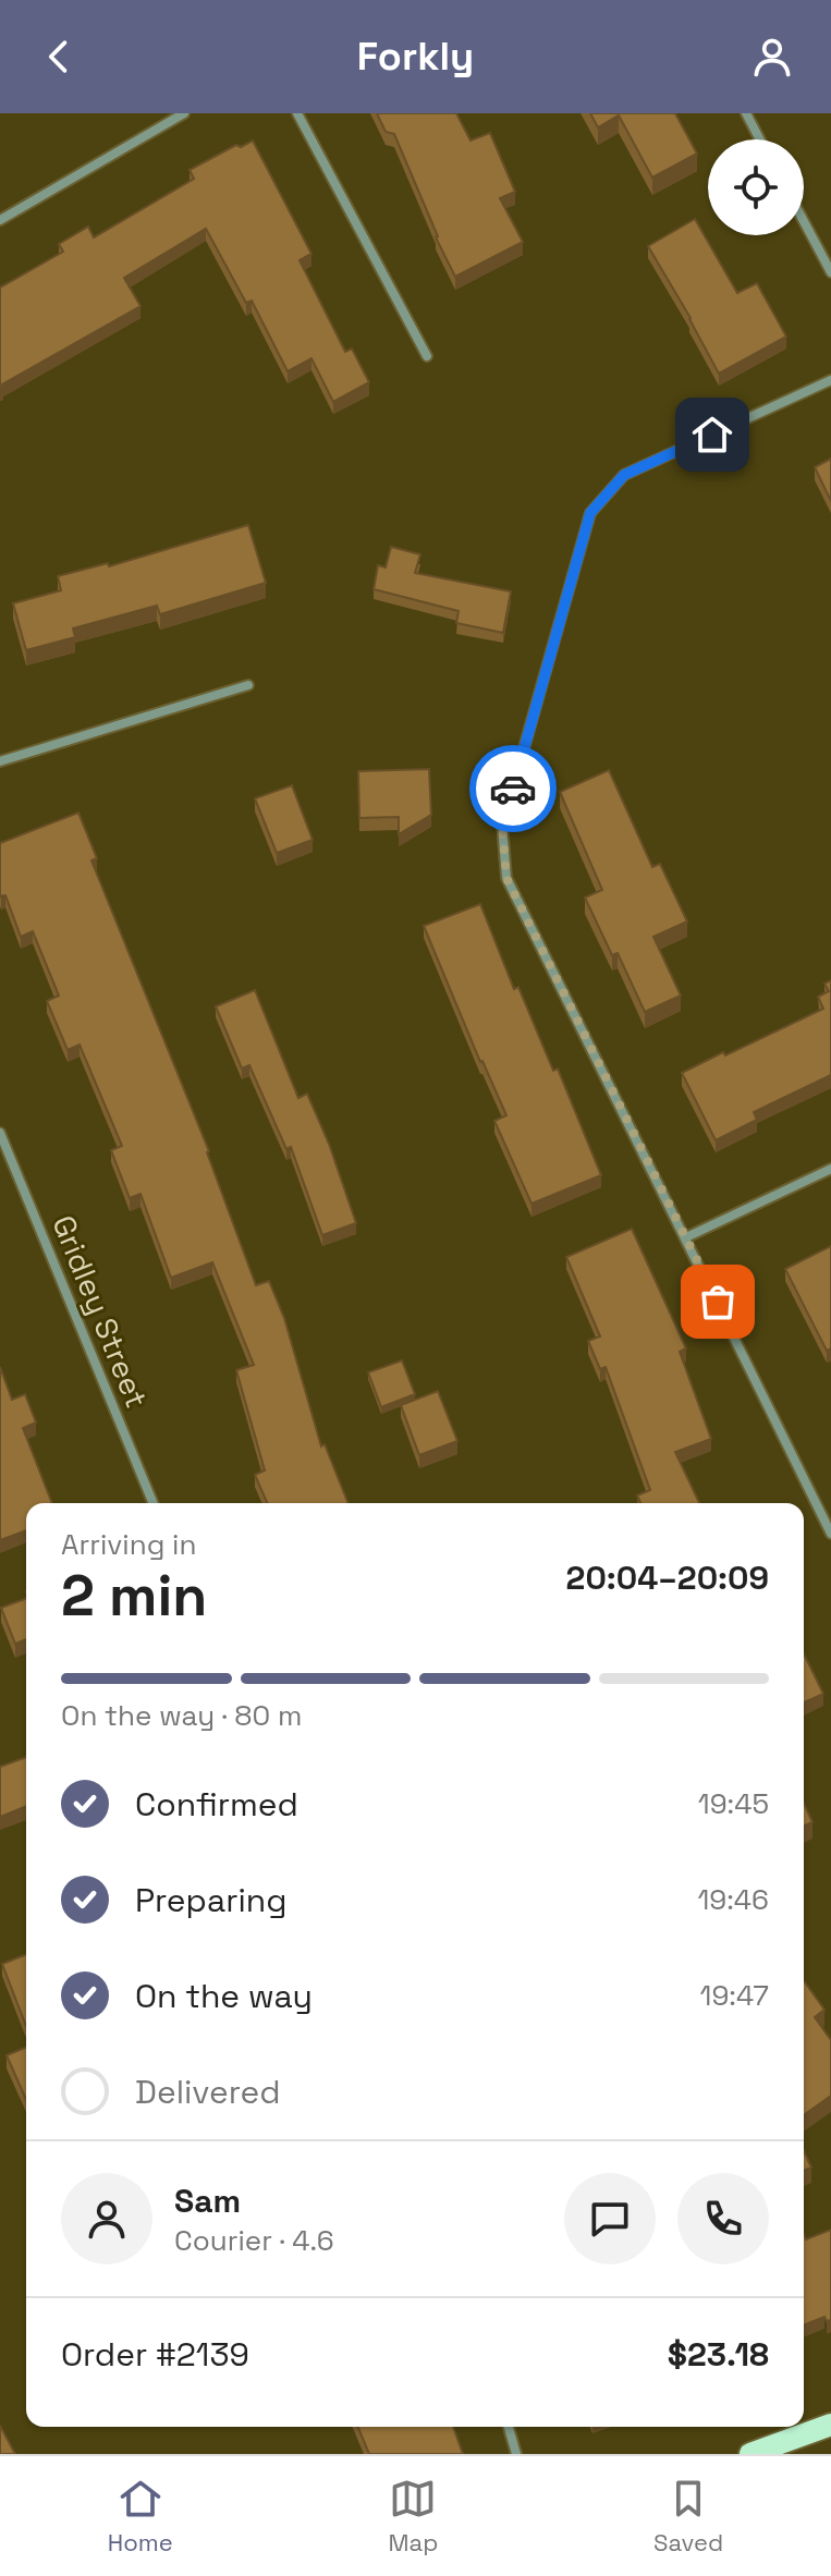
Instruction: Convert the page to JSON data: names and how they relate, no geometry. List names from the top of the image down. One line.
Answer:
{"streets":{"street":["Gridley Street"]},"page":{"header":"Forkly","heading":["2 min","Arriving in","20:04–20:09"],"panel":["Sam","Courier · 4.6","Order #2139","$23.18"],"bar":"On the way · 80 m","list":[["Confirmed","19:45"],["Preparing","19:46"],["On the way","19:47"],"Delivered"],"tabs":["Home","Map","Saved"]}}
